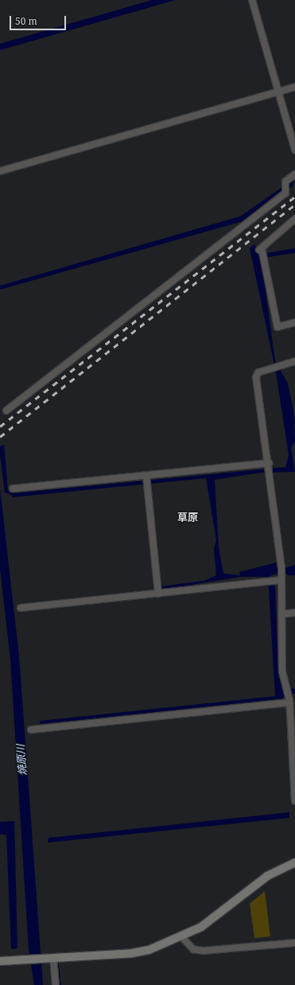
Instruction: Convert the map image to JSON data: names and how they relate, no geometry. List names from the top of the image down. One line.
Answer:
{"districts":["草原"],"water":["焼原川"],"scale_bar":"50 m"}
